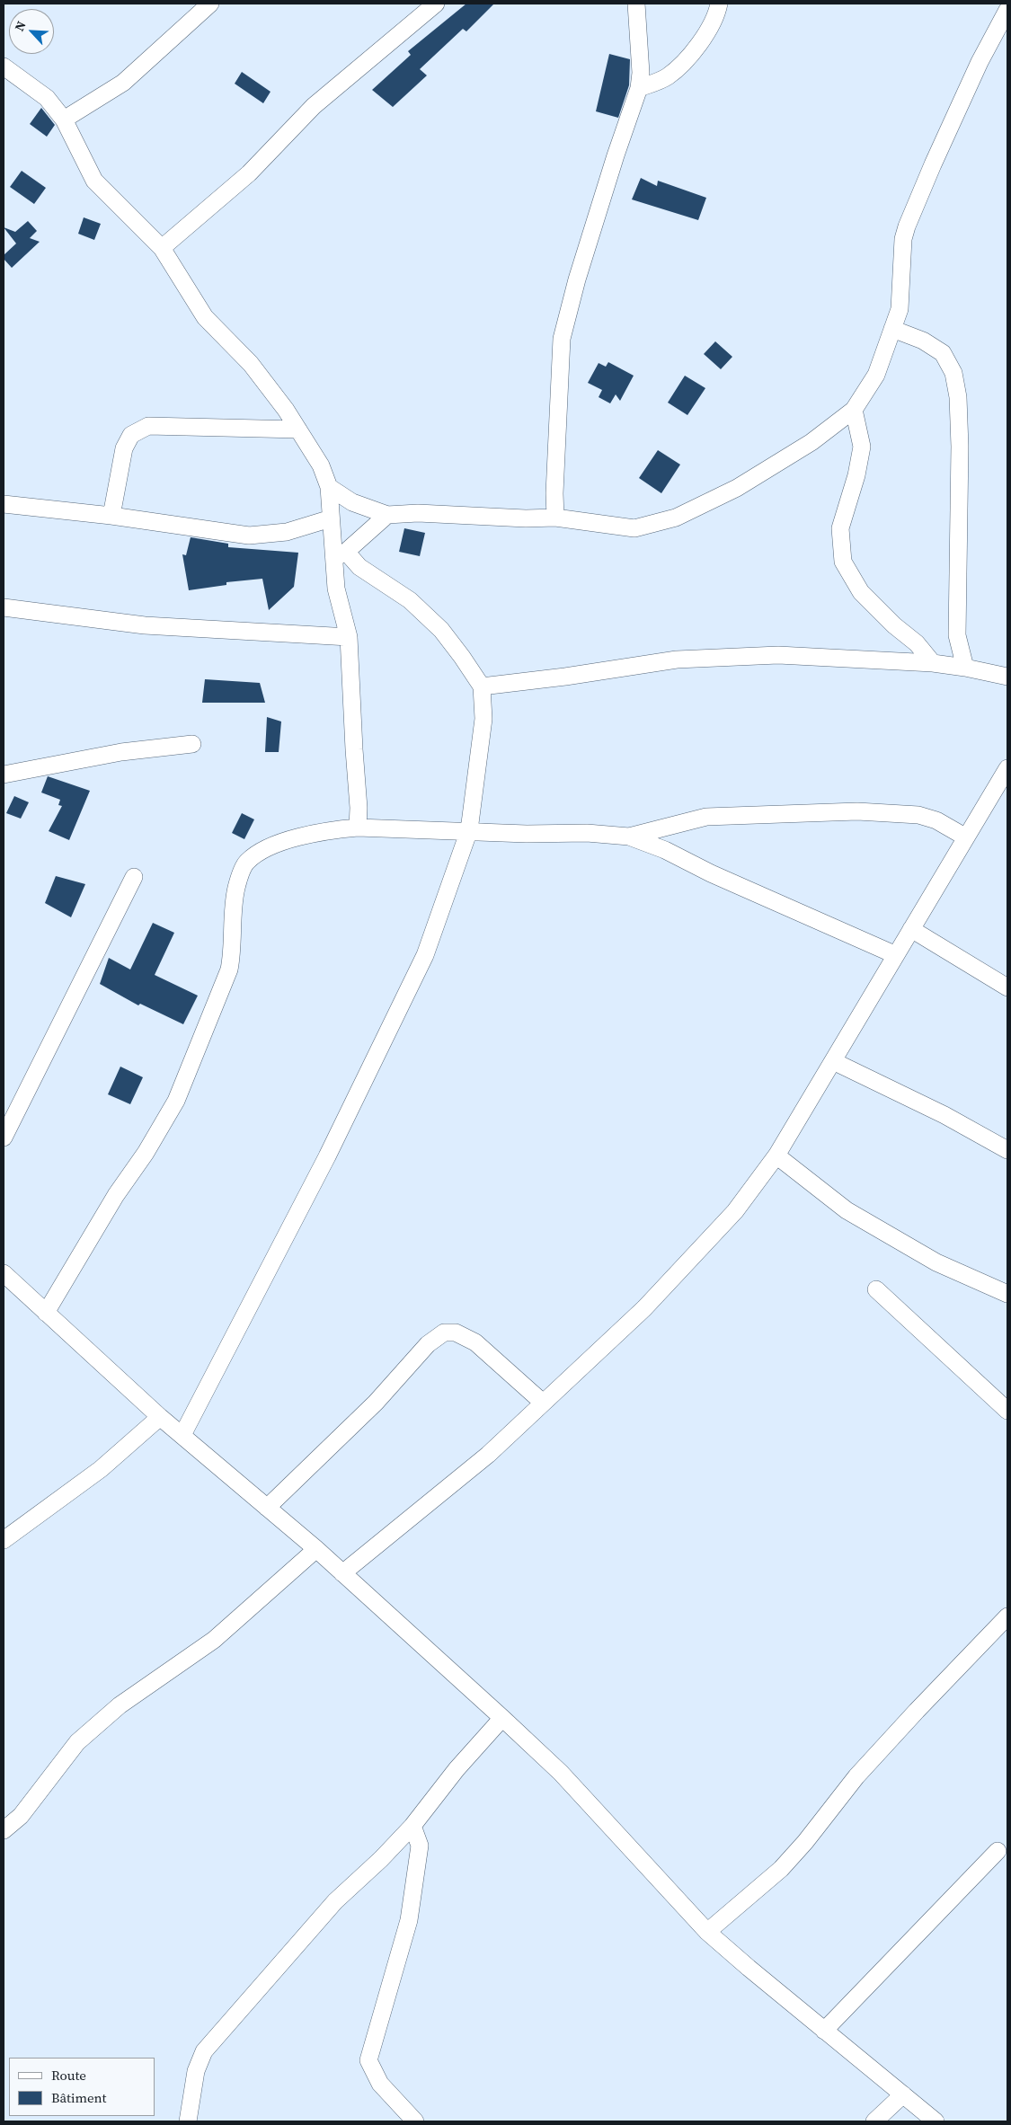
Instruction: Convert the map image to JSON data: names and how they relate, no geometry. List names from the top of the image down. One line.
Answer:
{"legend":["Route","Bâtiment"],"north":"top left"}
